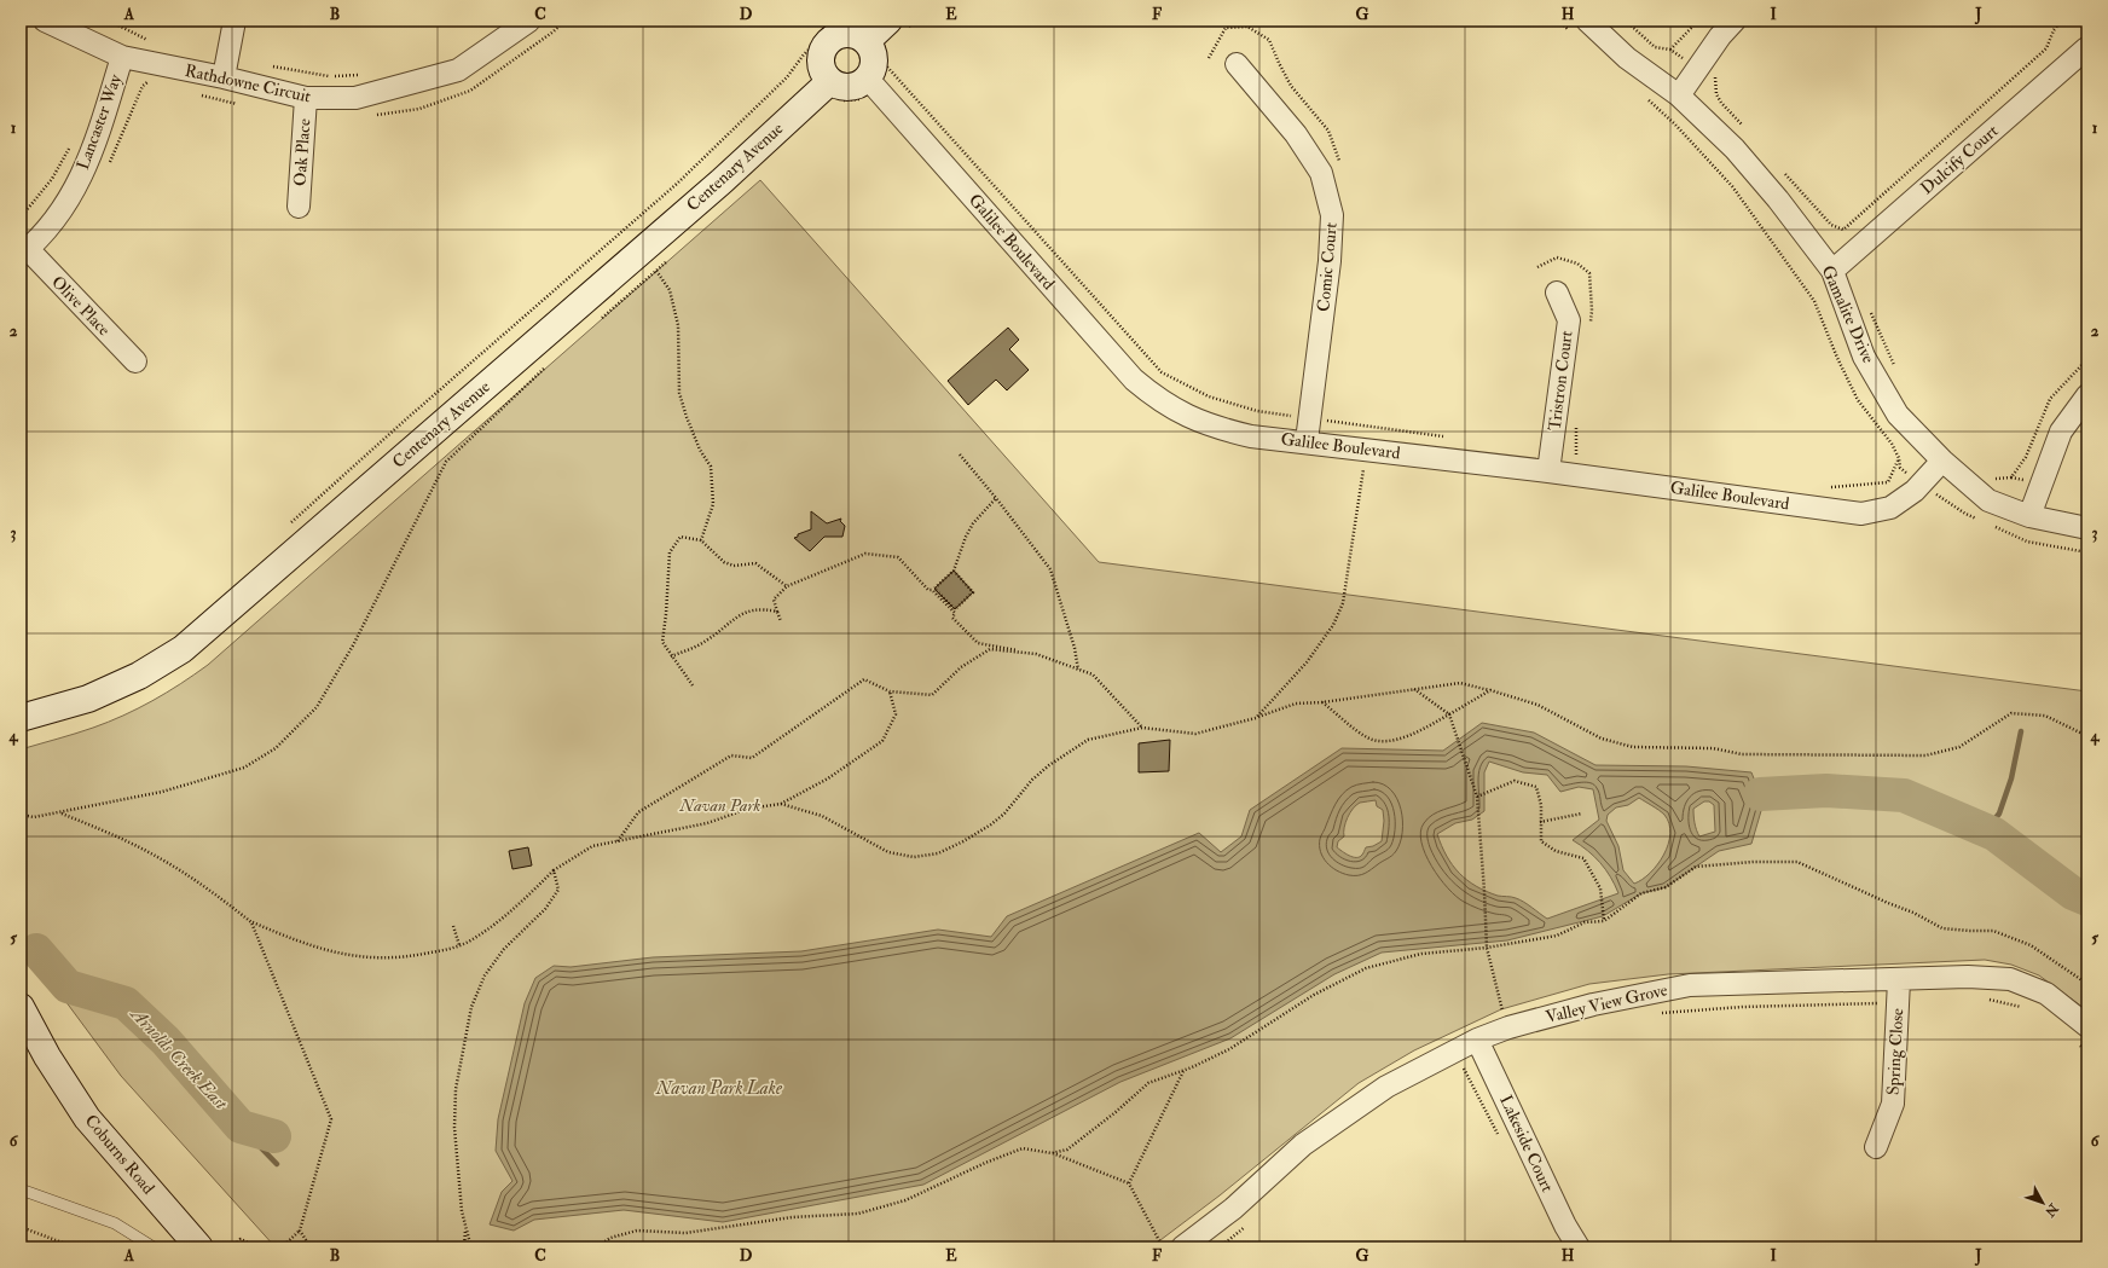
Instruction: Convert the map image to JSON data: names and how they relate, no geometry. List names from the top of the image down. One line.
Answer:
{"streets":{"street":["Rathdowne Circuit","Lancaster Way","Oak Place","Dulcify Court","Centenary Avenue","Galilee Boulevard","Comic Court","Olive Place","Gamalite Drive","Tristron Court","Valley View Grove","Spring Close","Lakeside Court","Coburns Road"]},"crossings":[["Rathdowne Circuit","Lancaster Way"],["Rathdowne Circuit","Oak Place"],["Lancaster Way","Olive Place"],["Dulcify Court","Gamalite Drive"],["Centenary Avenue","Galilee Boulevard"],["Galilee Boulevard","Comic Court"],["Galilee Boulevard","Gamalite Drive"],["Galilee Boulevard","Tristron Court"],["Valley View Grove","Spring Close"],["Valley View Grove","Lakeside Court"]],"water":["Arnolds Creek East","Navan Park Lake"],"parks":["Navan Park"],"north":"bottom right","grid":{"columns":["A","B","C","D","E","F","G","H","I","J"],"rows":["1","2","3","4","5","6"]}}
